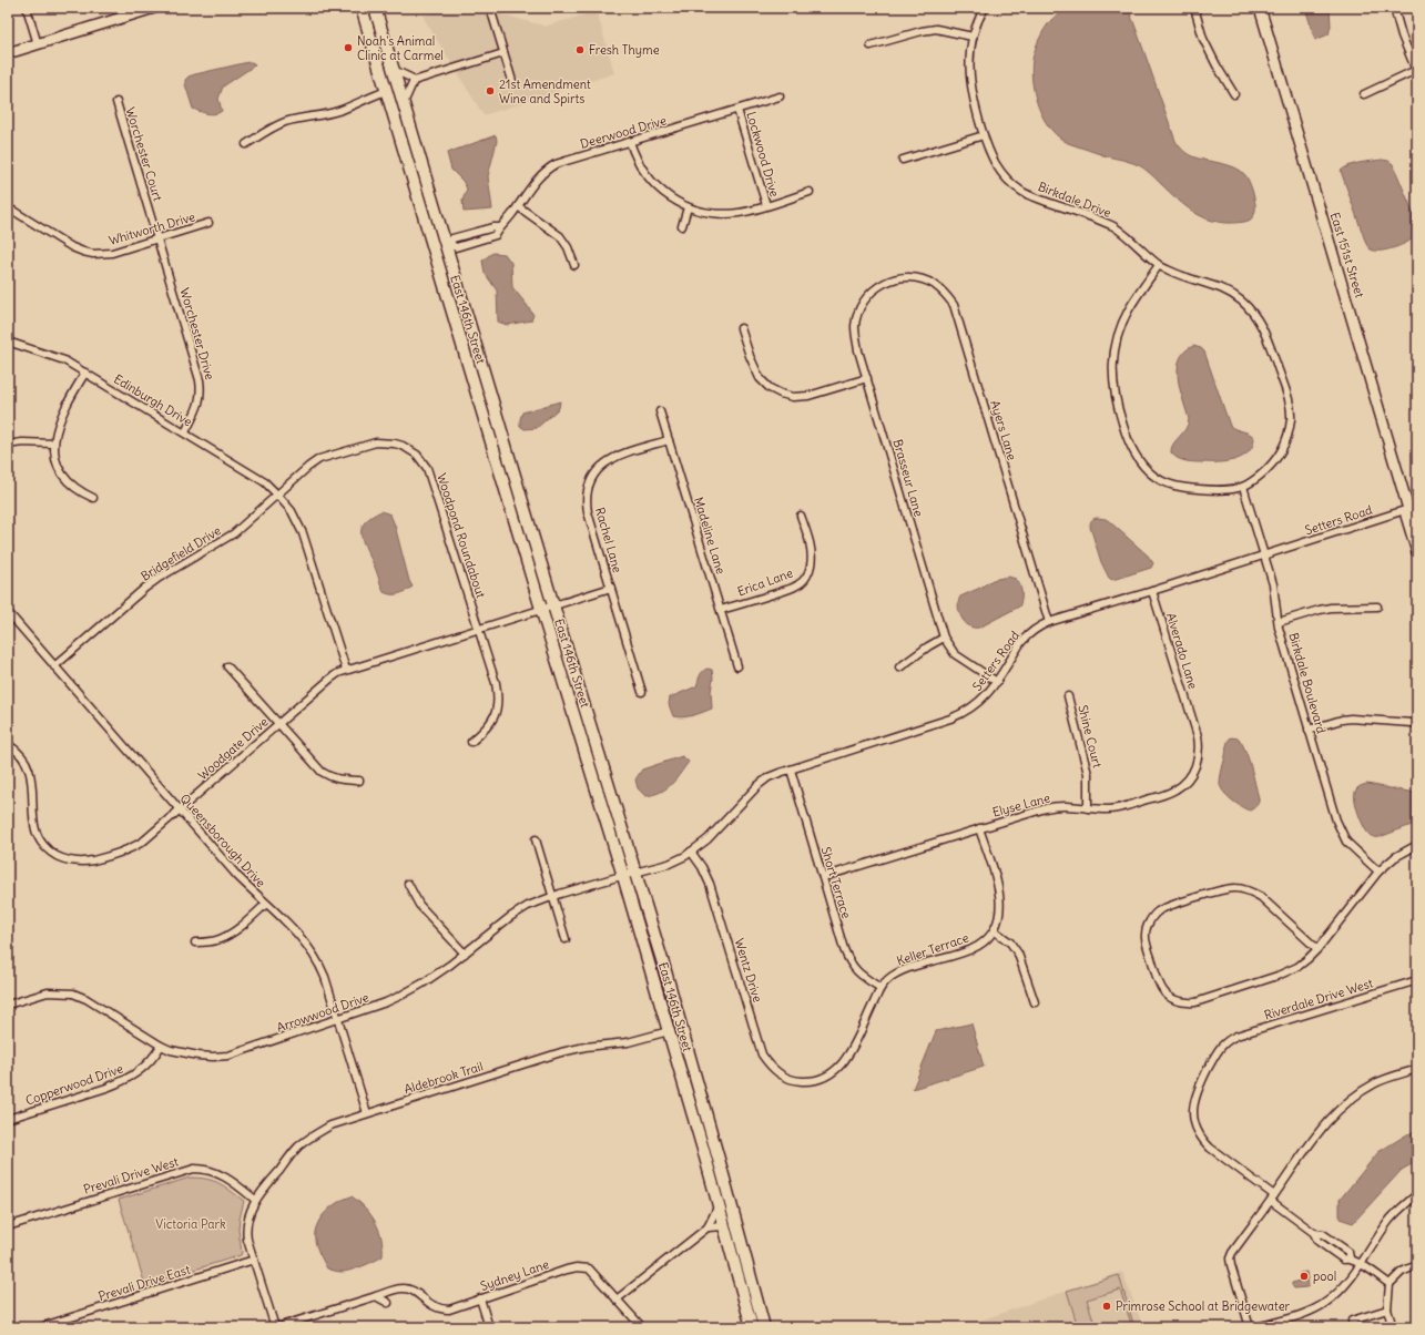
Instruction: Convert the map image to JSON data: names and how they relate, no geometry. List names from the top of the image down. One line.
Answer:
{"streets":{"main road":["East 146th Street"],"street":["Deerwood Drive","Worchester Court","Lockwood Drive","Birkdale Drive","Whitworth Drive","East 151st Street","Worchester Drive","Edinburgh Drive","Ayers Lane","Brasseur Lane","Setters Road","Woodpond Roundabout","Madeline Lane","Rachel Lane","Bridgefield Drive","Erica Lane","Alverado Lane","Birkdale Boulevard","Shine Court","Woodgate Drive","Elyse Lane","Queensborough Drive","Short Terrace","Keller Terrace","Wentz Drive","Riverdale Drive West","Arrowwood Drive","Aldebrook Trail","Copperwood Drive","Prevali Drive West","Sydney Lane","Prevali Drive East"]},"crossings":[["Deerwood Drive","Lockwood Drive"],["Deerwood Drive","East 146th Street"],["Worchester Court","Whitworth Drive"],["Worchester Court","Worchester Drive"],["Birkdale Drive","Birkdale Boulevard"],["Whitworth Drive","Worchester Drive"],["East 151st Street","Setters Road"],["East 146th Street","Setters Road"],["East 146th Street","Woodgate Drive"],["East 146th Street","Arrowwood Drive"],["East 146th Street","Aldebrook Trail"],["Worchester Drive","Edinburgh Drive"],["Edinburgh Drive","Woodpond Roundabout"],["Edinburgh Drive","Bridgefield Drive"],["Ayers Lane","Brasseur Lane"],["Ayers Lane","Setters Road"],["Brasseur Lane","Setters Road"],["Setters Road","Alverado Lane"],["Setters Road","Birkdale Boulevard"],["Setters Road","Short Terrace"],["Setters Road","Wentz Drive"],["Setters Road","Arrowwood Drive"],["Woodpond Roundabout","Bridgefield Drive"],["Woodpond Roundabout","Woodgate Drive"],["Madeline Lane","Rachel Lane"],["Madeline Lane","Erica Lane"],["Rachel Lane","Woodgate Drive"],["Bridgefield Drive","Queensborough Drive"],["Alverado Lane","Elyse Lane"],["Shine Court","Elyse Lane"],["Woodgate Drive","Queensborough Drive"],["Elyse Lane","Short Terrace"],["Queensborough Drive","Arrowwood Drive"],["Queensborough Drive","Aldebrook Trail"],["Short Terrace","Keller Terrace"],["Keller Terrace","Wentz Drive"],["Arrowwood Drive","Copperwood Drive"],["Aldebrook Trail","Prevali Drive West"]],"parks":["Victoria Park"],"places":["Noah's Animal Clinic at Carmel","Fresh Thyme","21st Amendment Wine and Spirts","pool","Primrose School at Bridgewater"]}
